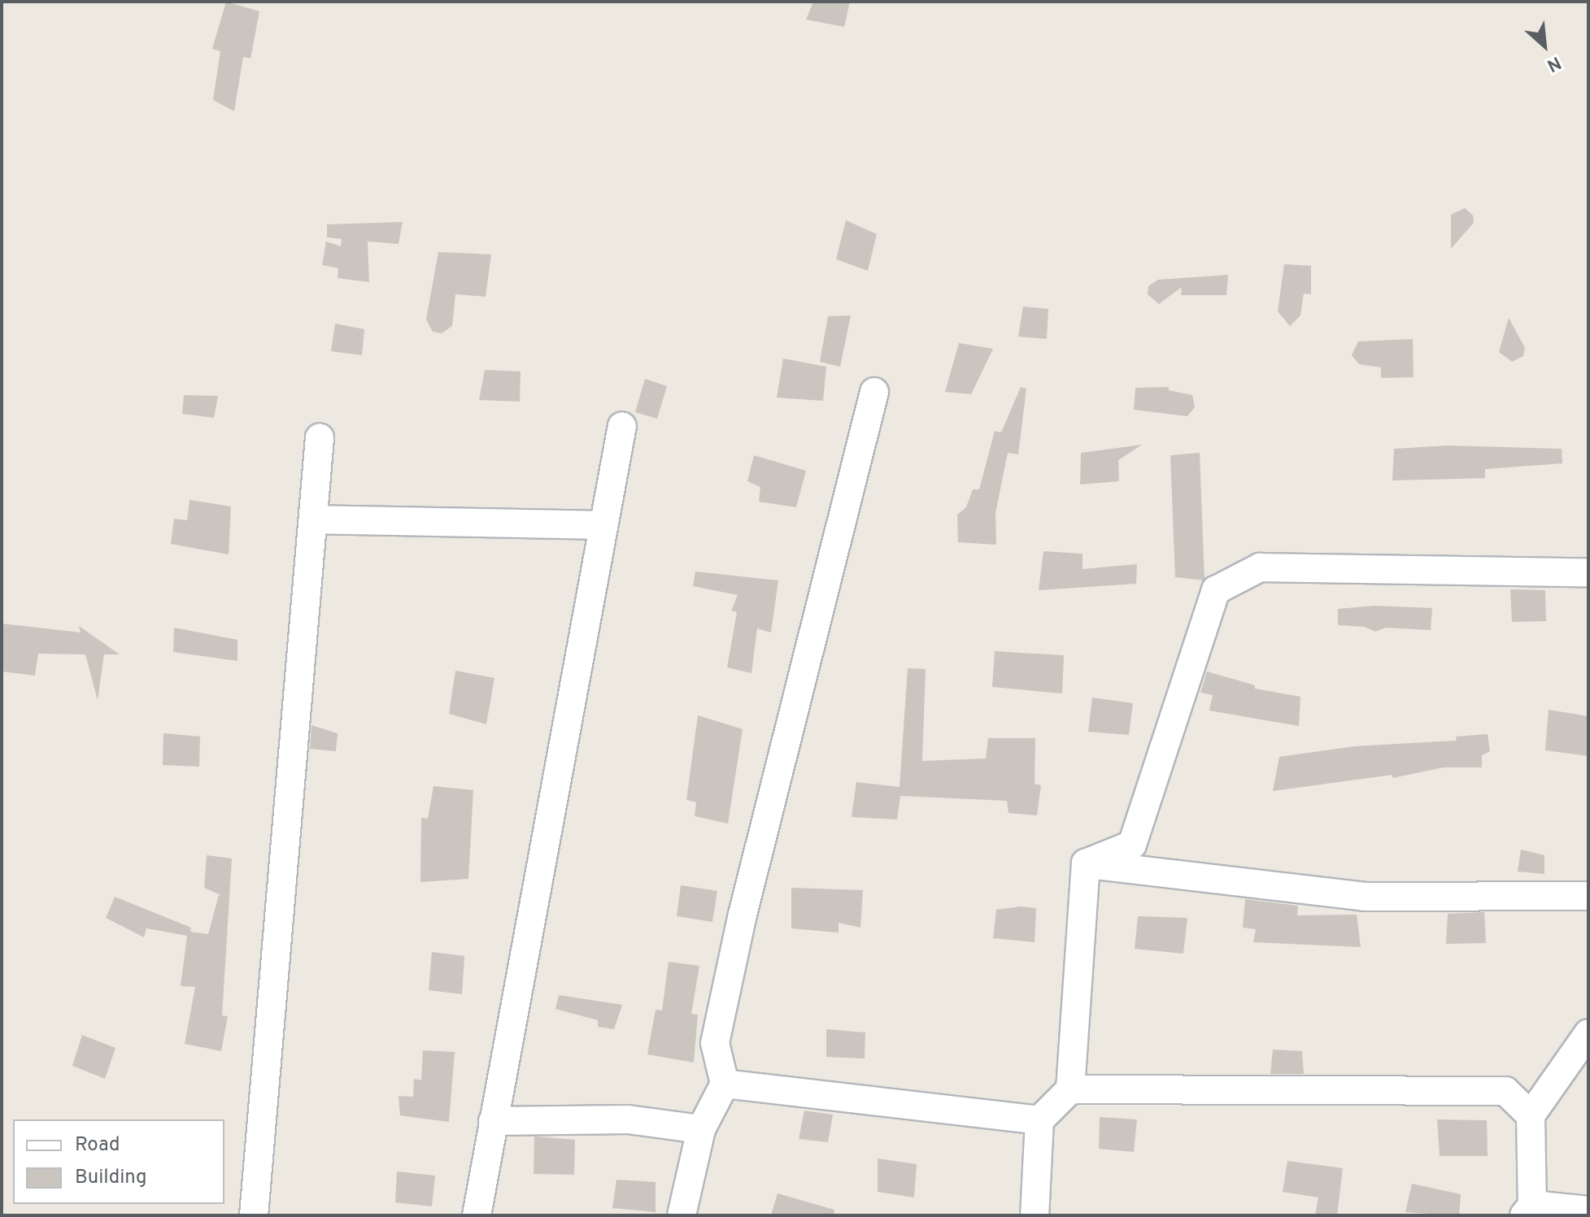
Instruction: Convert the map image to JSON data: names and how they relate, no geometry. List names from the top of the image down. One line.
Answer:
{"legend":["Road","Building"],"north":"bottom right"}
